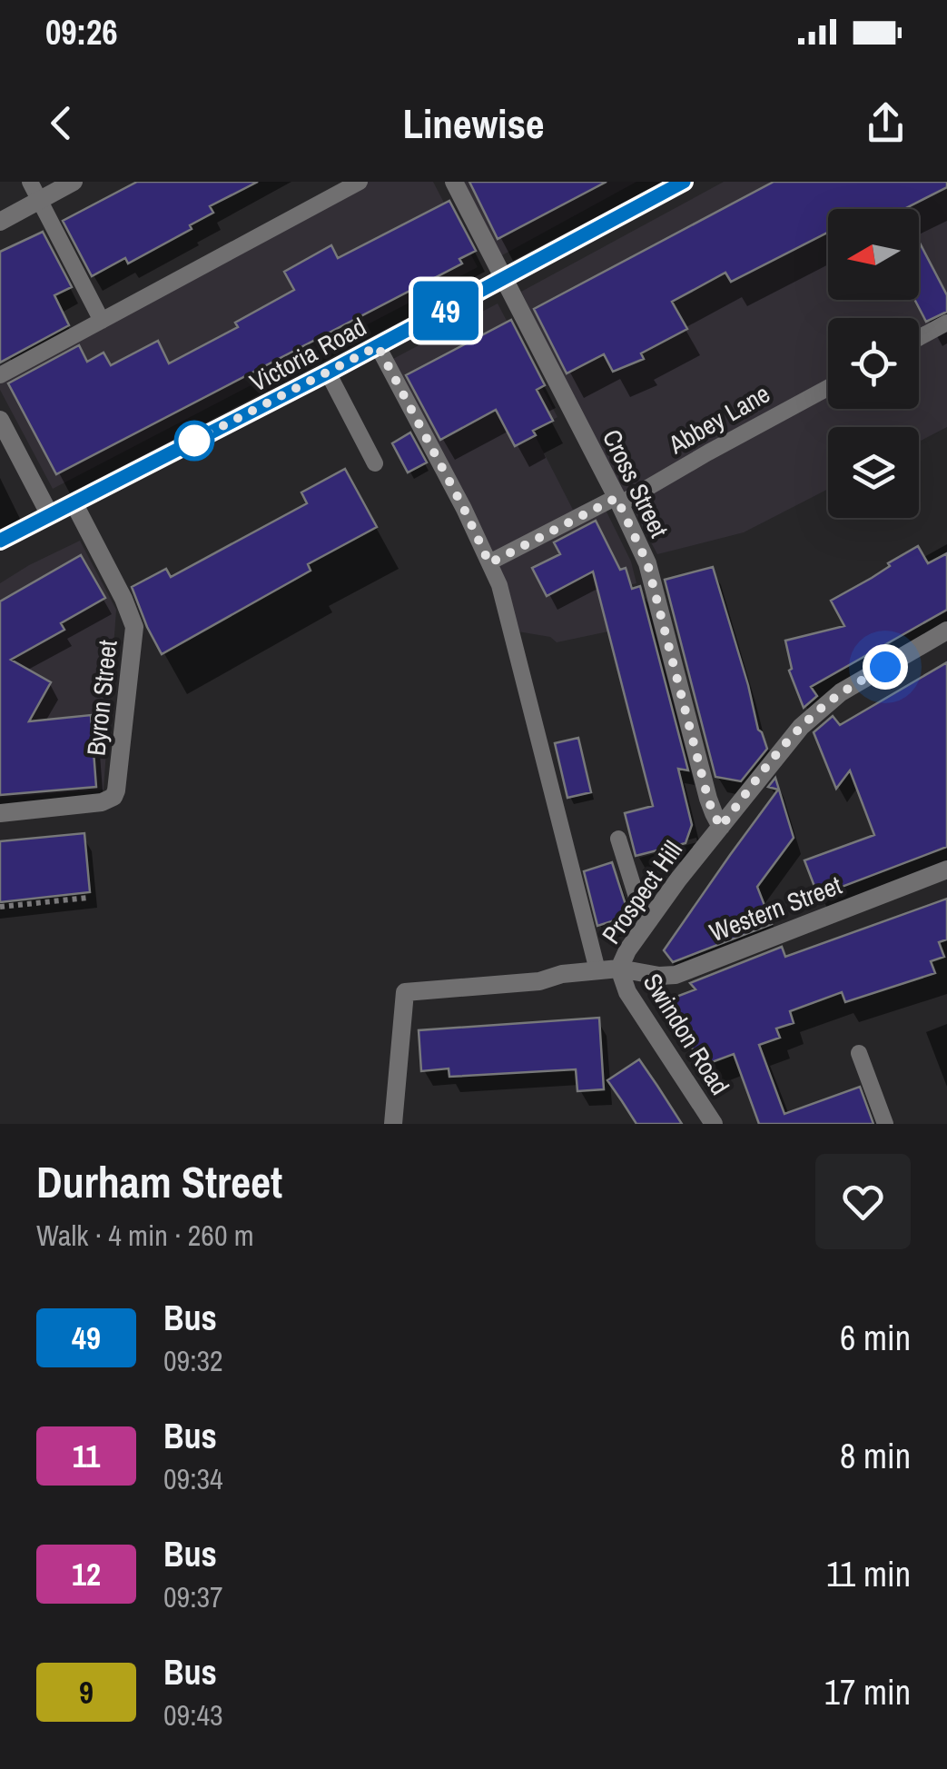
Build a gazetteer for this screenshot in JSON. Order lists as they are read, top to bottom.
{
  "streets": {
    "street": [
      "Victoria Road",
      "Cross Street",
      "Byron Street",
      "Prospect Hill",
      "Western Street",
      "Swindon Road"
    ],
    "lane": ["Abbey Lane"]
  },
  "crossings": [
    ["Victoria Road", "Cross Street"],
    ["Victoria Road", "Byron Street"],
    ["Abbey Lane", "Cross Street"],
    ["Cross Street", "Prospect Hill"],
    ["Prospect Hill", "Western Street"],
    ["Prospect Hill", "Swindon Road"],
    ["Western Street", "Swindon Road"]
  ],
  "lines": ["bus line 49"],
  "north": "left",
  "page": {
    "status": "09:26",
    "header": "Linewise",
    "on_map": "49",
    "heading": ["Durham Street", "Walk · 4 min · 260 m"],
    "list": [
      {
        "mark": "49",
        "name": "Bus",
        "note": "09:32",
        "value": "6 min"
      },
      {
        "mark": "11",
        "name": "Bus",
        "note": "09:34",
        "value": "8 min"
      },
      {
        "mark": "12",
        "name": "Bus",
        "note": "09:37",
        "value": "11 min"
      },
      {
        "mark": "9",
        "name": "Bus",
        "note": "09:43",
        "value": "17 min"
      }
    ]
  }
}
